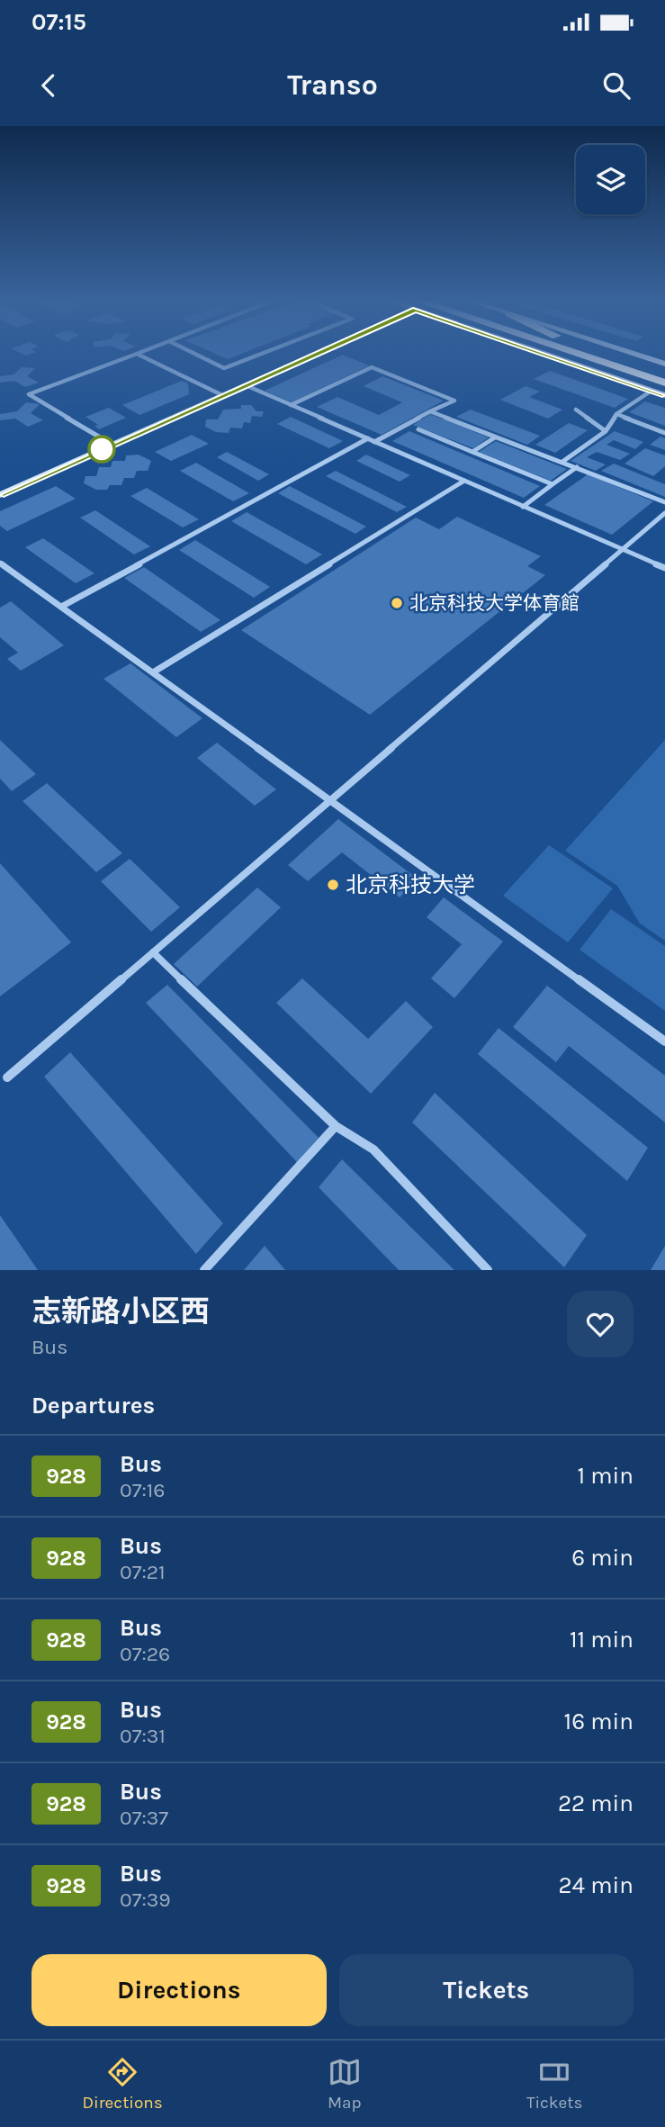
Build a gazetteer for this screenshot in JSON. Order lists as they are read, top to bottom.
{
  "places": ["北京科技大学体育館", "北京科技大学"],
  "lines": ["bus line 928"],
  "page": {
    "status": "07:15",
    "header": "Transo",
    "heading": [
      ["志新路小区西", "Bus"],
      "Departures"
    ],
    "list": [
      {
        "mark": "928",
        "name": "Bus",
        "note": "07:16",
        "value": "1 min"
      },
      {
        "mark": "928",
        "name": "Bus",
        "note": "07:21",
        "value": "6 min"
      },
      {
        "mark": "928",
        "name": "Bus",
        "note": "07:26",
        "value": "11 min"
      },
      {
        "mark": "928",
        "name": "Bus",
        "note": "07:31",
        "value": "16 min"
      },
      {
        "mark": "928",
        "name": "Bus",
        "note": "07:37",
        "value": "22 min"
      },
      {
        "mark": "928",
        "name": "Bus",
        "note": "07:39",
        "value": "24 min"
      }
    ],
    "buttons": ["Directions", "Tickets"],
    "tabs": ["Directions", "Map", "Tickets"]
  }
}
